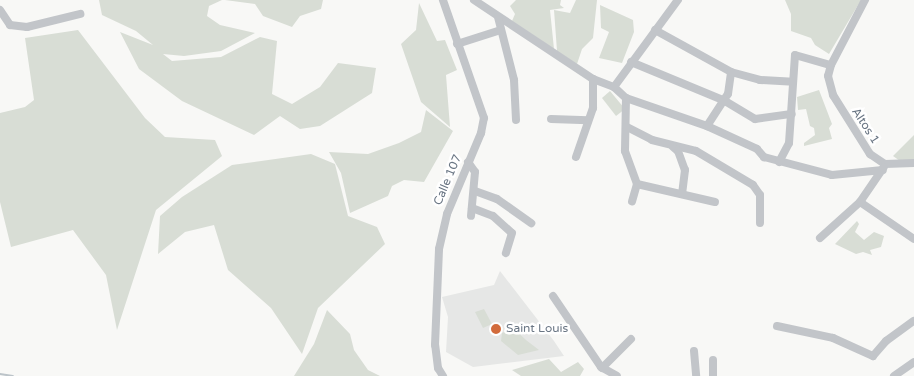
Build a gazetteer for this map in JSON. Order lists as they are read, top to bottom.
{
  "streets": {
    "street": ["Altos 1", "Calle 107"]
  },
  "places": ["Saint Louis"]
}
